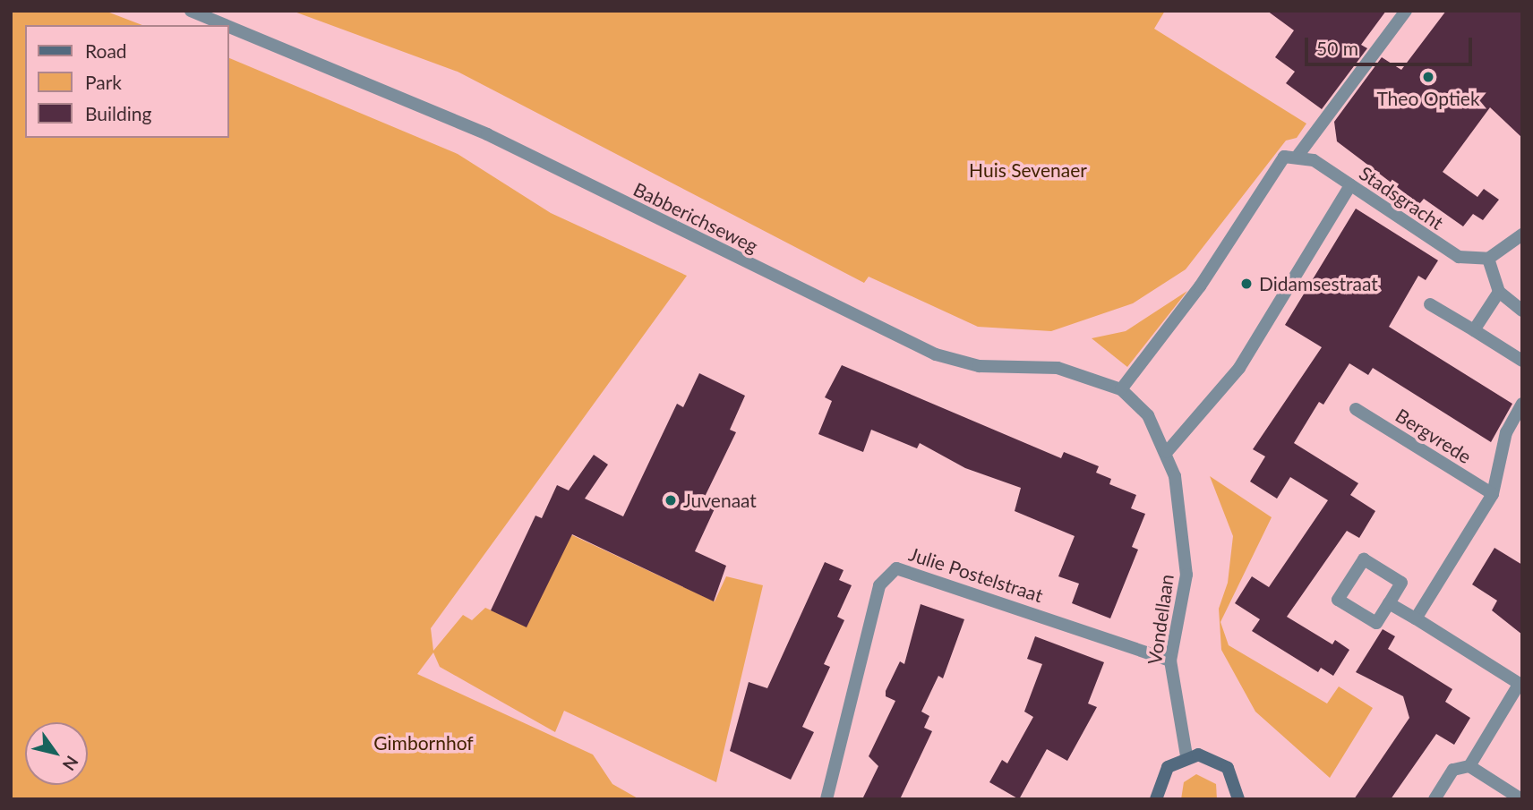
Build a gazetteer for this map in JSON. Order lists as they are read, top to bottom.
{
  "streets": {
    "street": [
      "Stadsgracht",
      "Babberichseweg",
      "Bergvrede",
      "Julie Postelstraat",
      "Vondellaan"
    ]
  },
  "crossings": [
    ["Babberichseweg", "Vondellaan"],
    ["Julie Postelstraat", "Vondellaan"]
  ],
  "parks": ["Huis Sevenaer", "Gimbornhof"],
  "places": ["Theo Optiek", "Didamsestraat", "Juvenaat"],
  "legend": ["Road", "Park", "Building"],
  "scale_bar": "50 m",
  "north": "bottom right"
}
